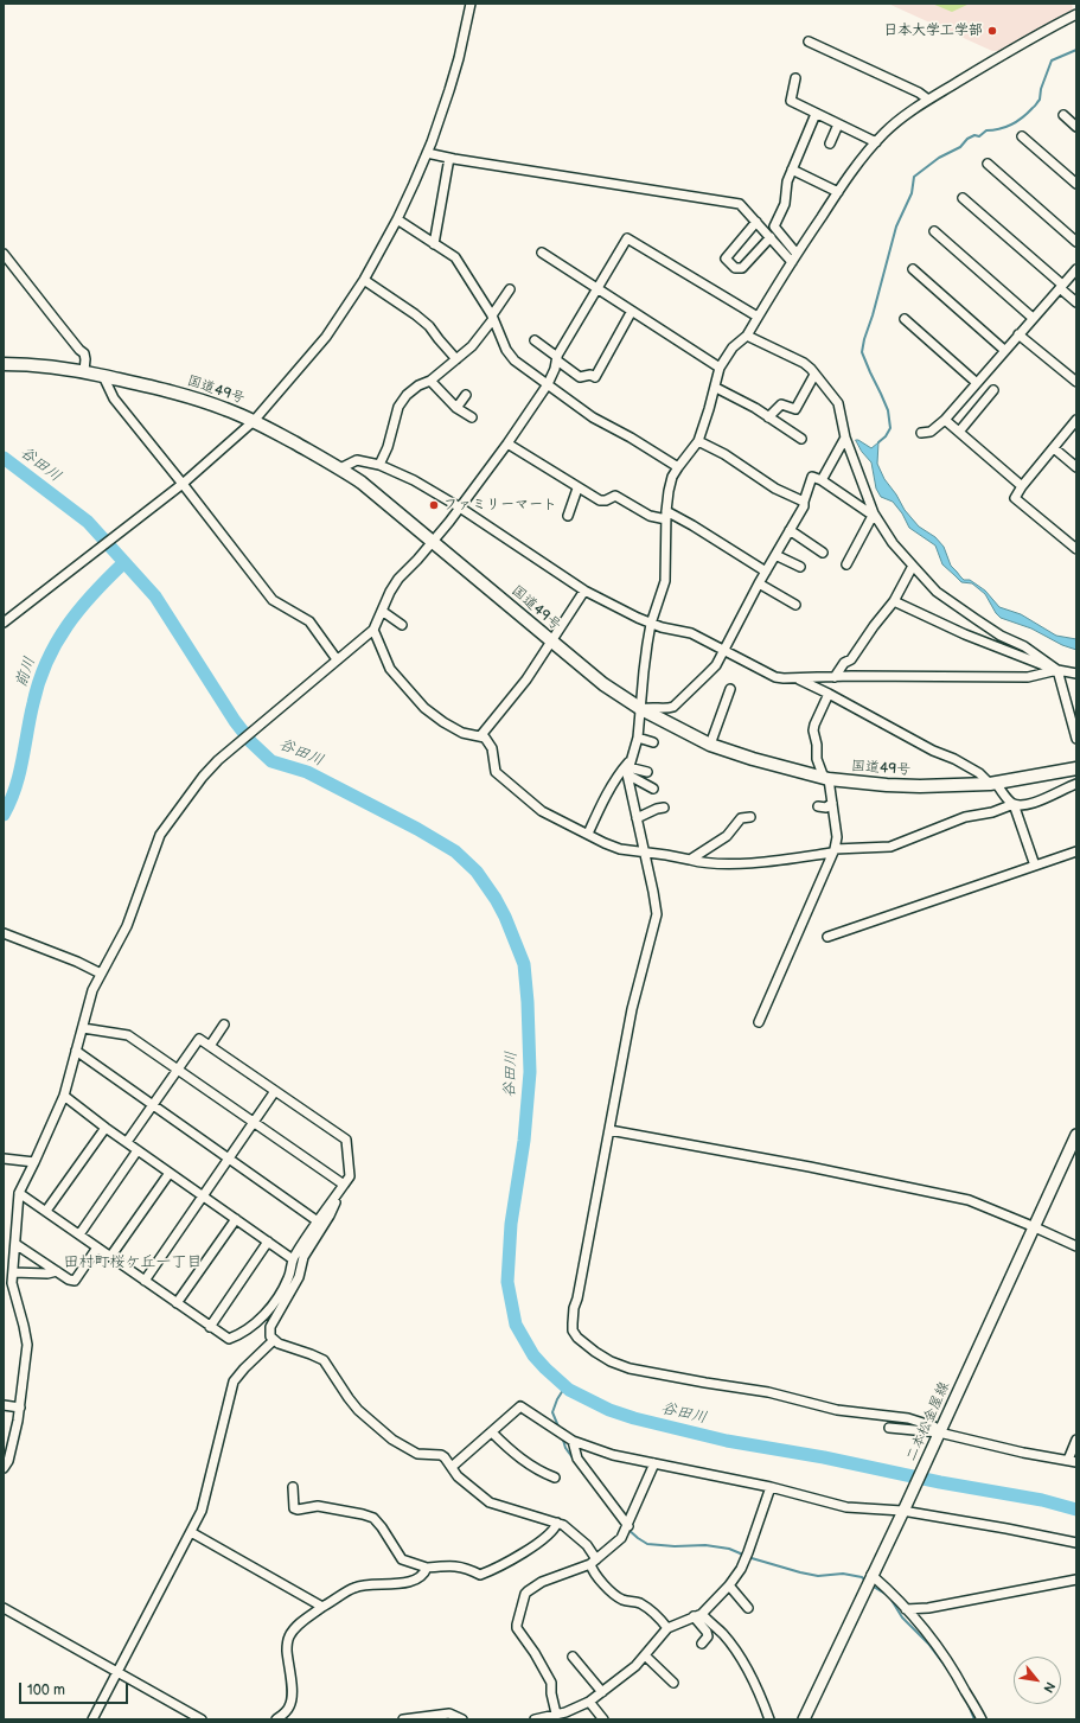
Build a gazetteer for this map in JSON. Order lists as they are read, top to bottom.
{
  "streets": {
    "highway": ["国道49号"],
    "main road": ["二本松金屋線"]
  },
  "districts": ["田村町桜ケ丘一丁目"],
  "water": ["谷田川", "前川"],
  "places": ["日本大学工学部", "ファミリーマート"],
  "scale_bar": "100 m",
  "north": "bottom right"
}
